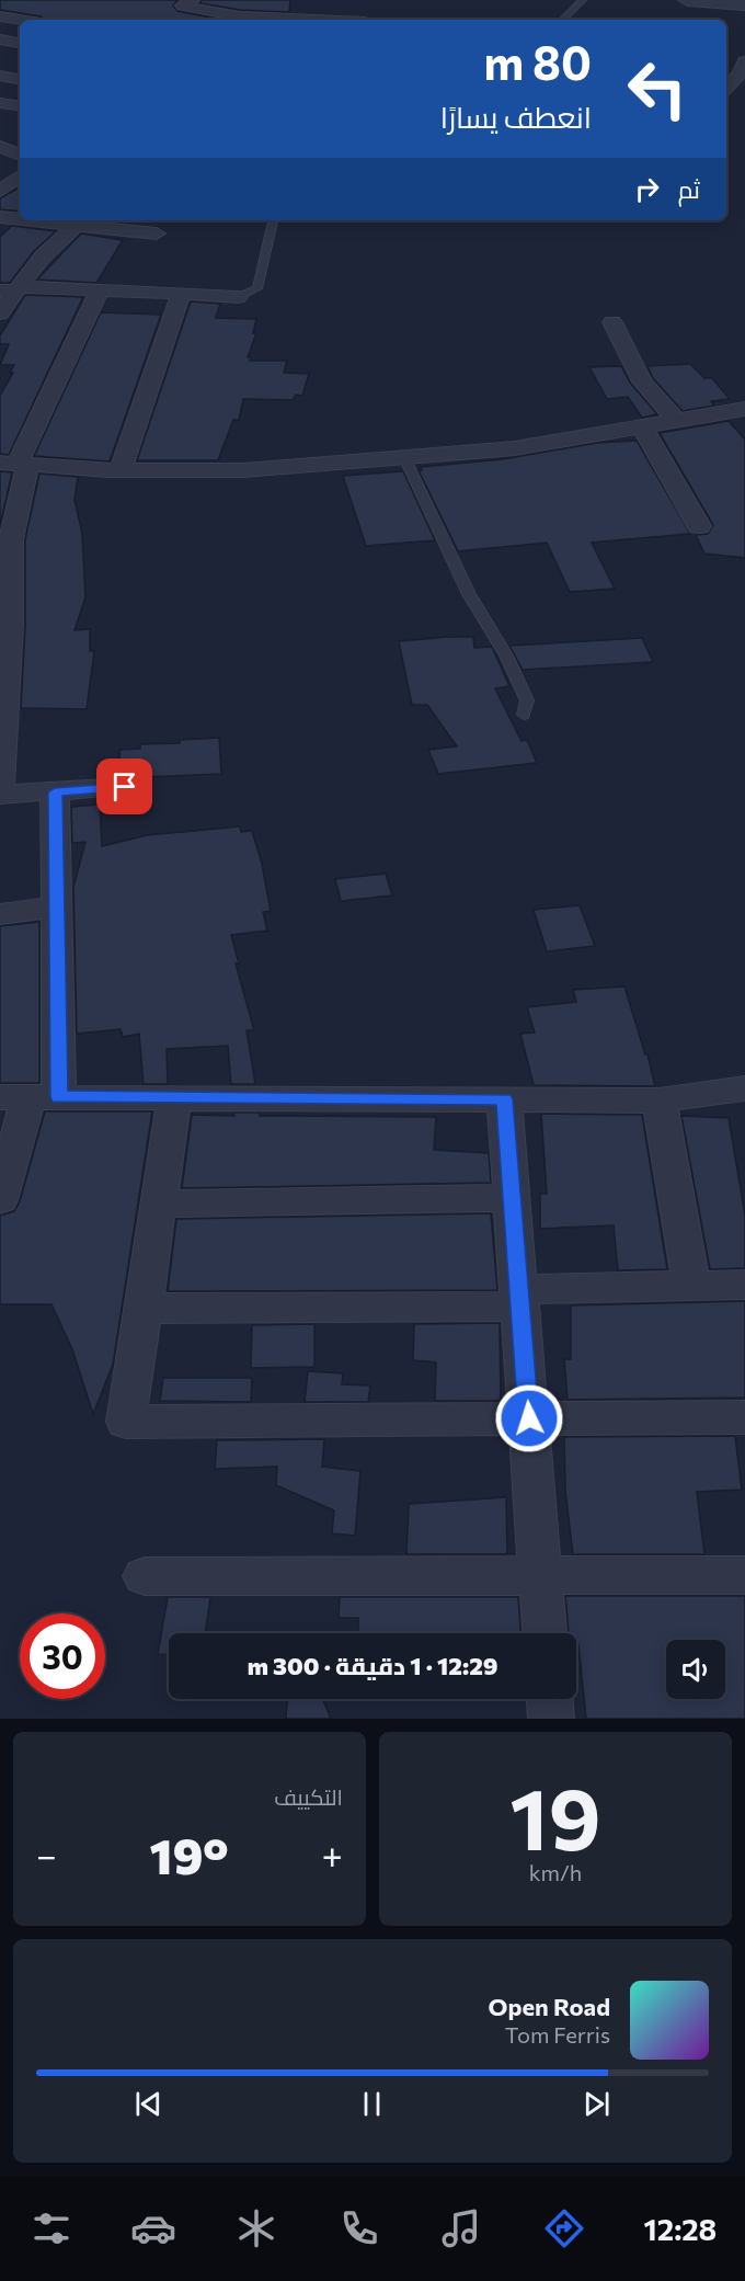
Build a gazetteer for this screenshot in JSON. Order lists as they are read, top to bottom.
{
  "page": {
    "turn": ["80 m", "انعطف يسارًا"],
    "then": "ثم",
    "limit": "30",
    "trip": "12:29 · 1 دقيقة · 300 m",
    "tile": [
      ["19", "km/h"],
      "التكييف"
    ],
    "heat": ["−", "19°", "+"],
    "song": ["Open Road", "Tom Ferris"],
    "tabs": "12:28"
  }
}
